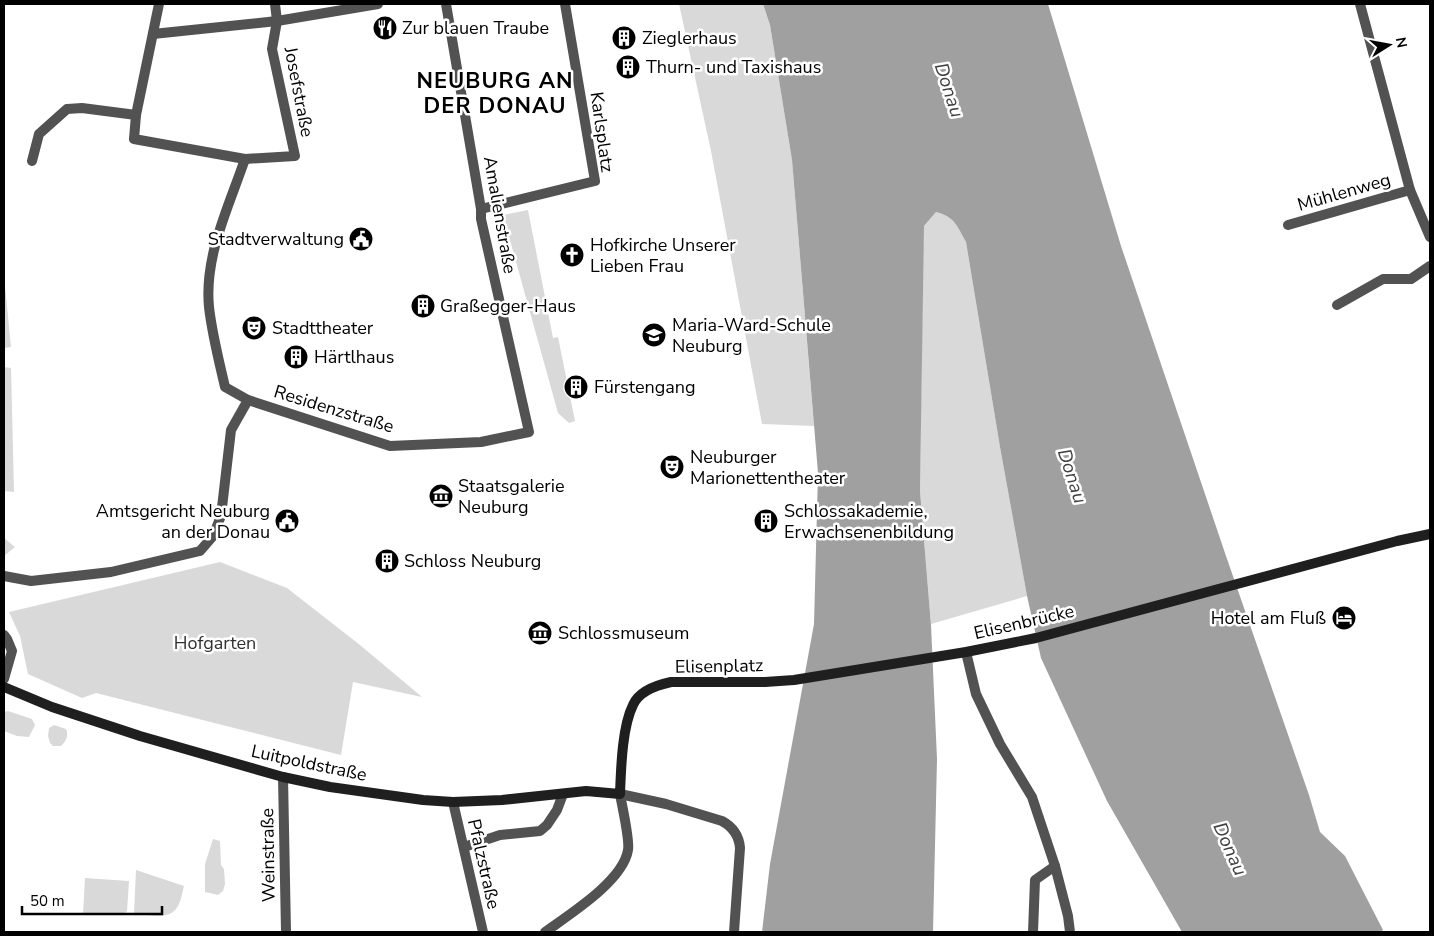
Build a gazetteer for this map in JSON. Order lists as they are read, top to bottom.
{
  "streets": {
    "main road": ["Elisenbrücke", "Elisenplatz", "Luitpoldstraße"],
    "street": [
      "Josefstraße",
      "Karlsplatz",
      "Mühlenweg",
      "Amalienstraße",
      "Residenzstraße",
      "Weinstraße",
      "Pfalzstraße"
    ]
  },
  "crossings": [
    ["Josefstraße", "Residenzstraße"],
    ["Karlsplatz", "Amalienstraße"],
    ["Amalienstraße", "Residenzstraße"],
    ["Elisenbrücke", "Elisenplatz"],
    ["Elisenplatz", "Luitpoldstraße"],
    ["Luitpoldstraße", "Weinstraße"],
    ["Luitpoldstraße", "Pfalzstraße"]
  ],
  "districts": ["NEUBURG AN DER DONAU"],
  "water": ["Donau"],
  "parks": ["Hofgarten"],
  "places": {
    "restaurant": ["Zur blauen Traube"],
    "building": [
      "Zieglerhaus",
      "Thurn- und Taxishaus",
      "Graßegger-Haus",
      "Härtlhaus",
      "Fürstengang",
      "Schlossakademie, Erwachsenenbildung",
      "Schloss Neuburg"
    ],
    "public building": ["Stadtverwaltung", "Amtsgericht Neuburg an der Donau"],
    "church": ["Hofkirche Unserer Lieben Frau"],
    "theatre": ["Stadttheater", "Neuburger Marionettentheater"],
    "school or university": ["Maria-Ward-Schule Neuburg"],
    "museum": ["Staatsgalerie Neuburg", "Schlossmuseum"],
    "hotel": ["Hotel am Fluß"]
  },
  "scale_bar": "50 m",
  "north": "right"
}
